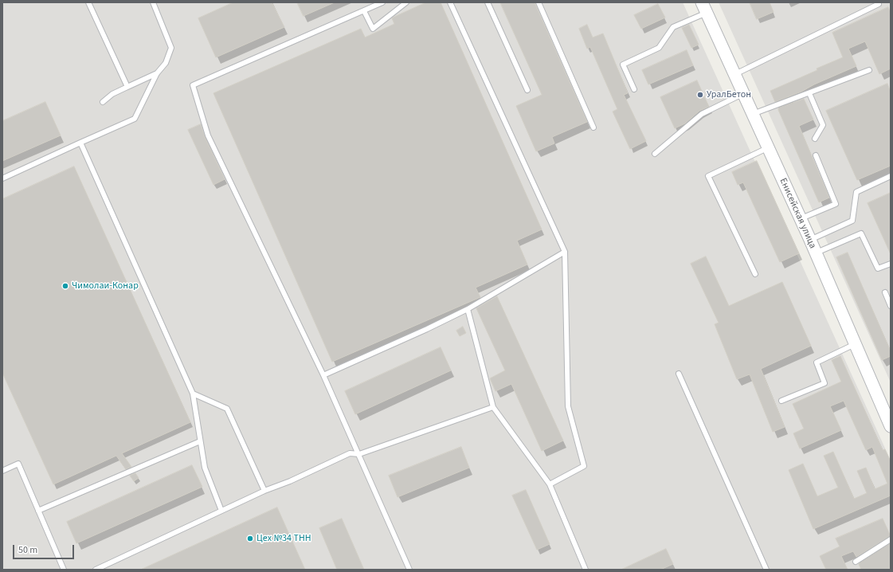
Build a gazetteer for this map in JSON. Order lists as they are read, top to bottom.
{
  "streets": {
    "street": ["Енисейская улица"]
  },
  "places": ["УралБетон", "Чимолаи-Конар", "Цех №34 ТНН"],
  "scale_bar": "50 m"
}
